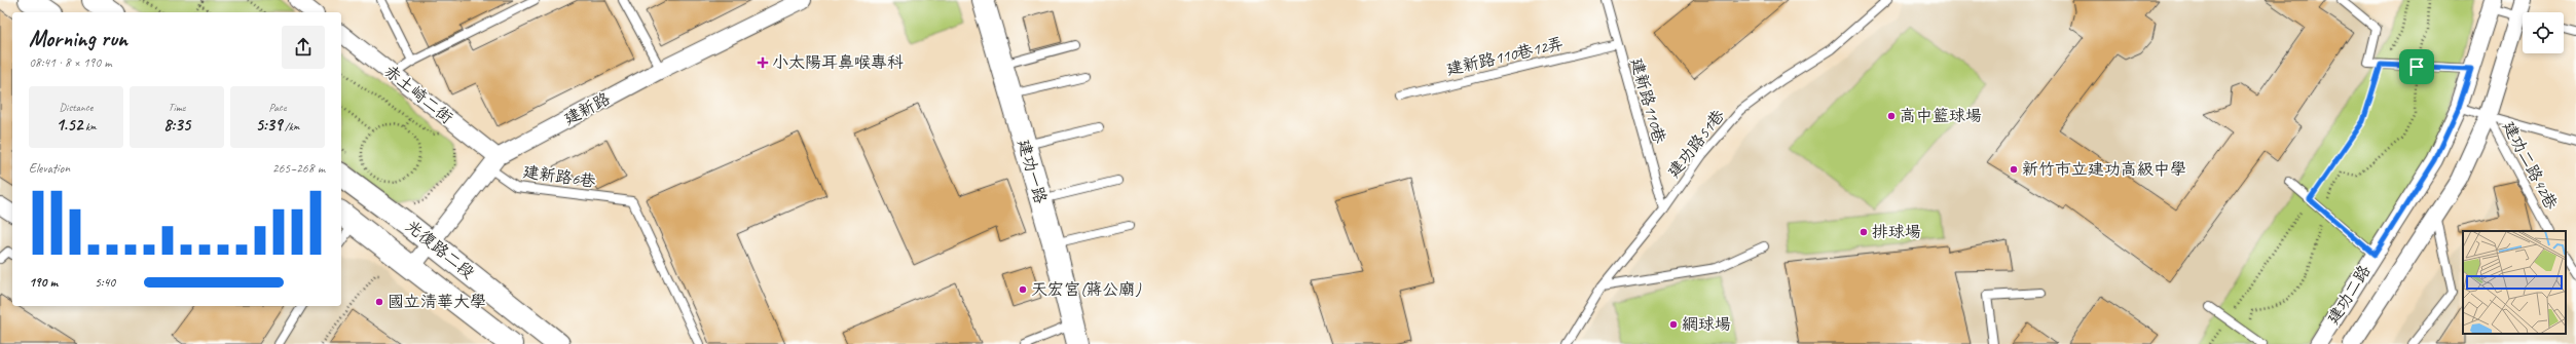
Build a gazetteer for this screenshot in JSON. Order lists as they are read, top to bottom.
{
  "streets": {
    "main road": ["建功一路", "光復路二段"],
    "street": ["赤土崎二街", "建新路", "建功二路"],
    "lane": [
      "建新路110巷12弄",
      "建新路110巷",
      "建功路51巷",
      "建功二路42巷",
      "建新路6巷"
    ]
  },
  "crossings": [
    ["建新路110巷12弄", "建新路110巷"],
    ["赤土崎二街", "建新路"],
    ["赤土崎二街", "建新路6巷"],
    ["建新路110巷", "建功路51巷"],
    ["建新路", "建新路6巷"],
    ["建新路", "光復路二段"],
    ["建功二路42巷", "建功二路"]
  ],
  "places": {
    "health": ["小太陽耳鼻喉專科"],
    "other": [
      "高中籃球場",
      "新竹市立建功高級中學",
      "排球場",
      "天宏宮(蔣公廟)",
      "國立清華大學",
      "網球場"
    ]
  },
  "page": {
    "heading": ["Morning run", "08:41 · 8 × 190 m"],
    "stats": [
      ["Distance", "1.52 km"],
      ["Time", "8:35"],
      ["Pace", "5:39 /km"]
    ],
    "chart": ["Elevation", "265–268 m"],
    "list": [
      {
        "name": "190 m",
        "note": "5:40"
      }
    ]
  }
}
